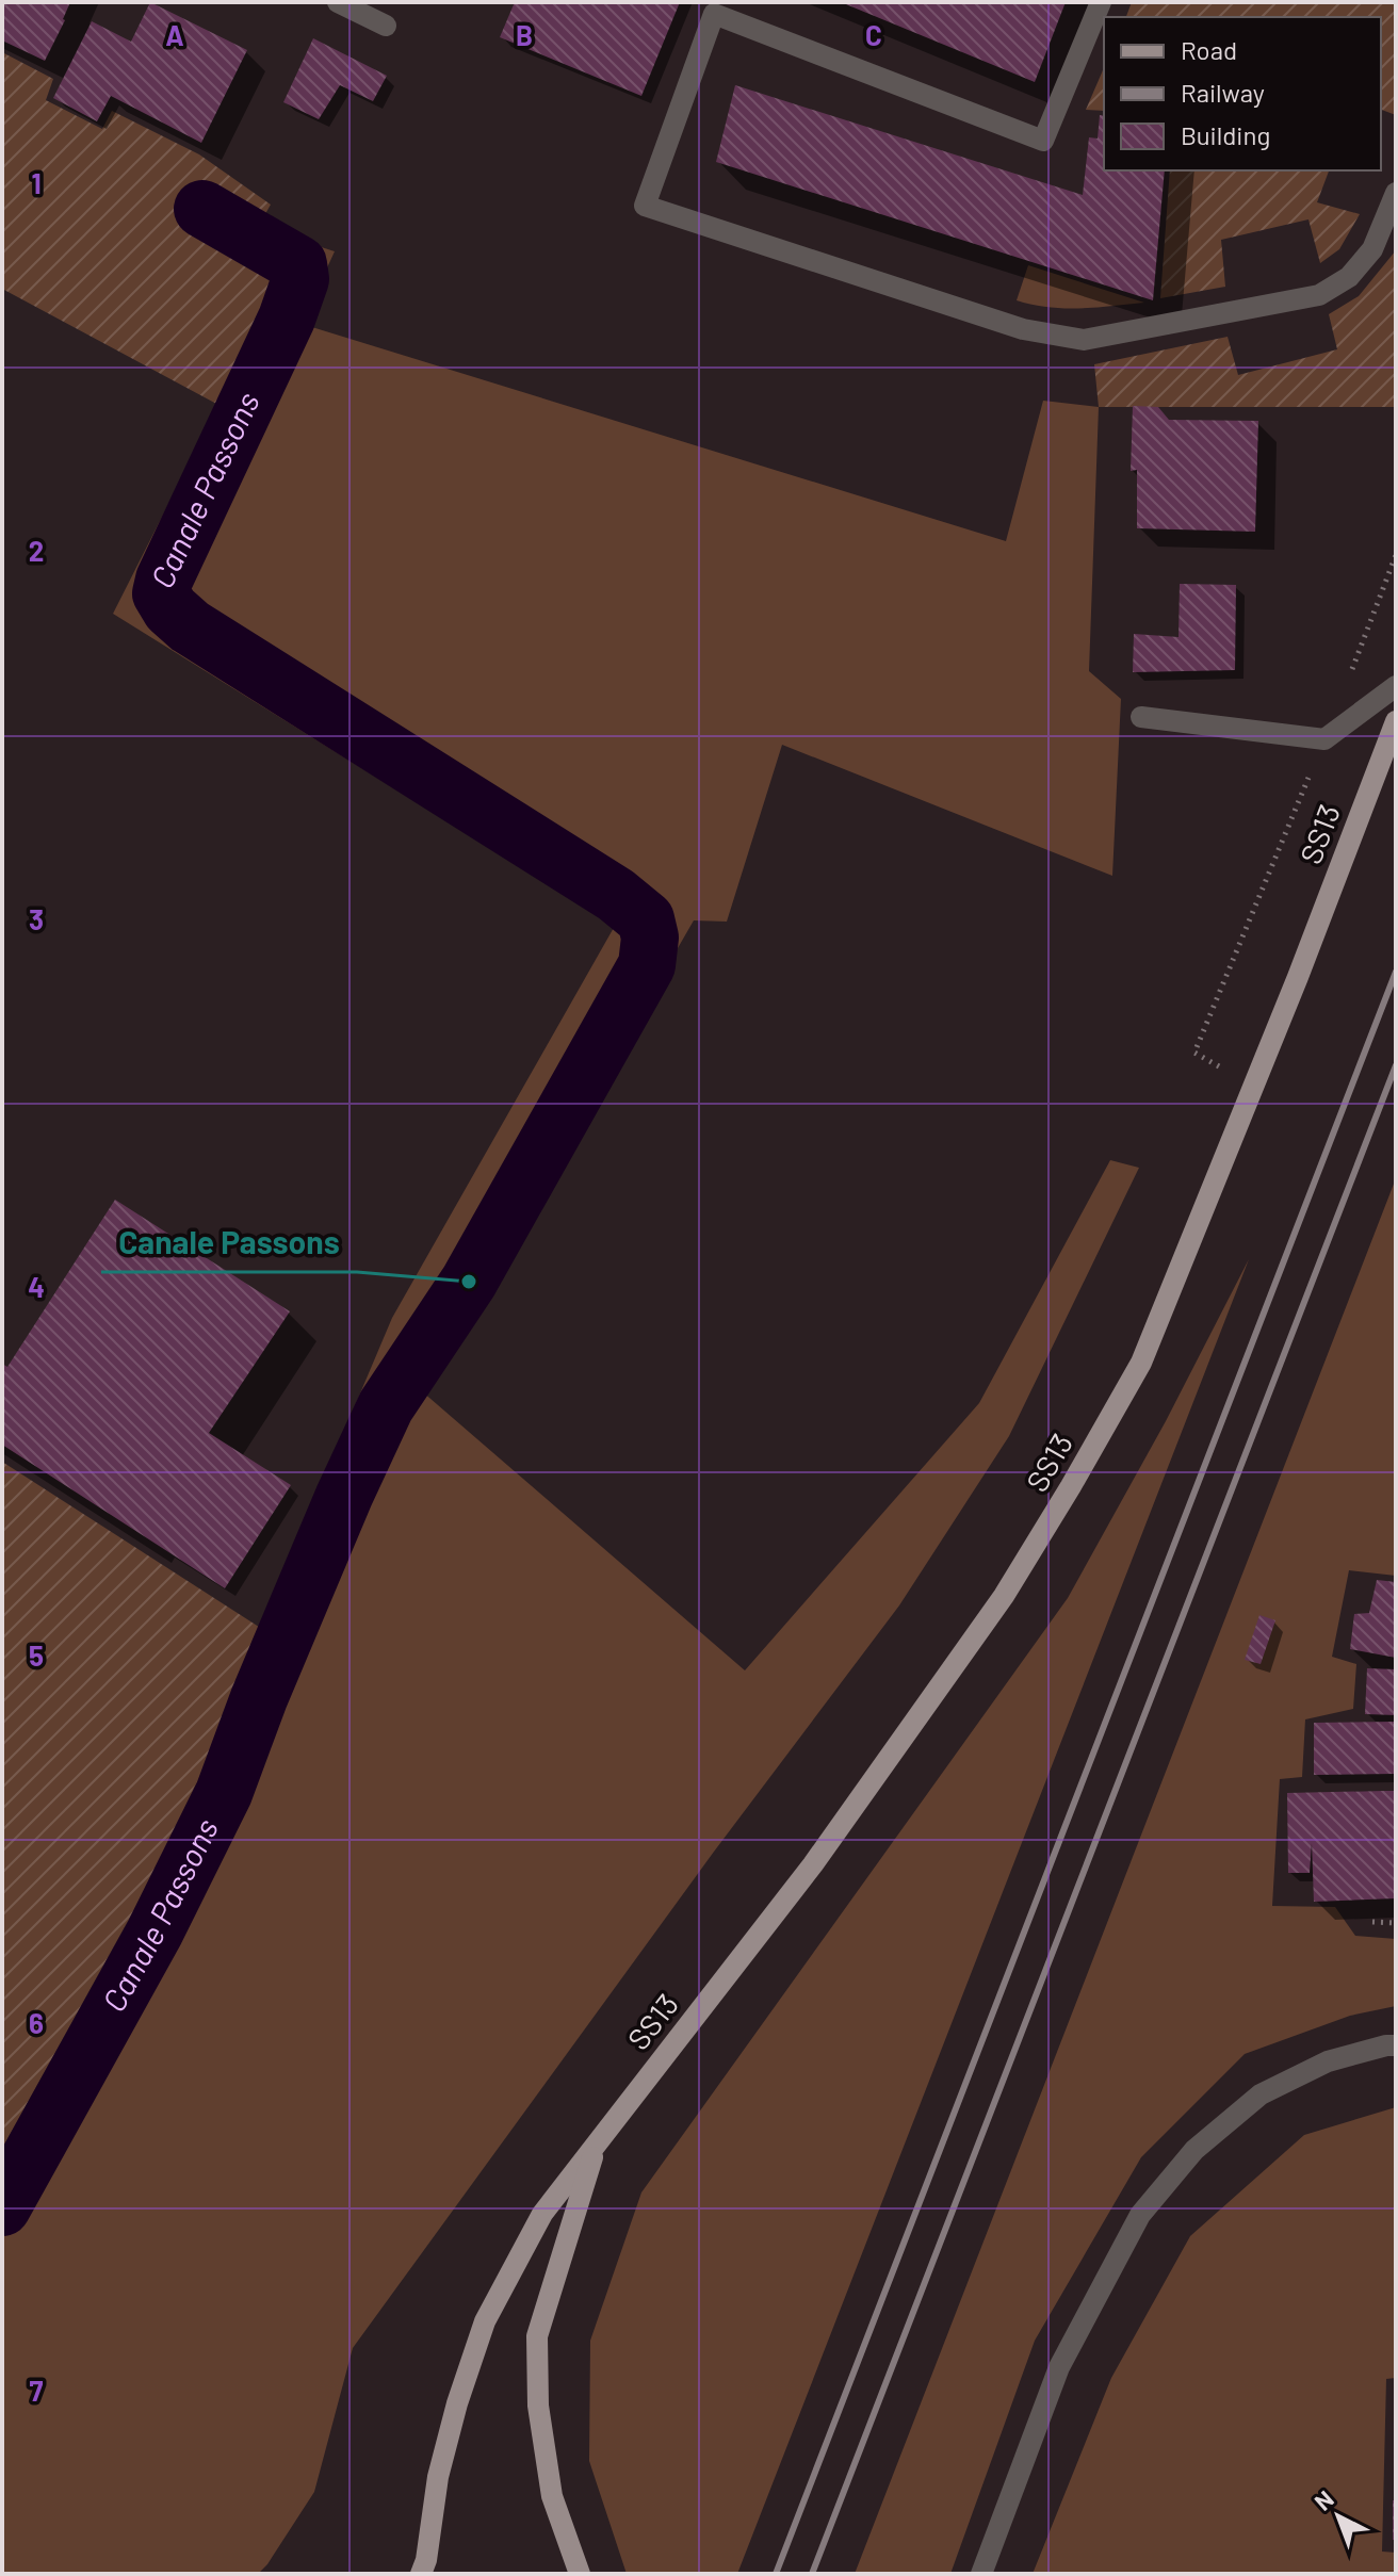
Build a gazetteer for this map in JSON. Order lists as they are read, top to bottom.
{
  "streets": {
    "main road": ["SS13"]
  },
  "water": ["Canale Passons"],
  "places": ["Canale Passons"],
  "legend": ["Road", "Railway", "Building"],
  "north": "top left",
  "grid": {
    "columns": ["A", "B", "C"],
    "rows": [
      "1",
      "2",
      "3",
      "4",
      "5",
      "6",
      "7"
    ]
  }
}
